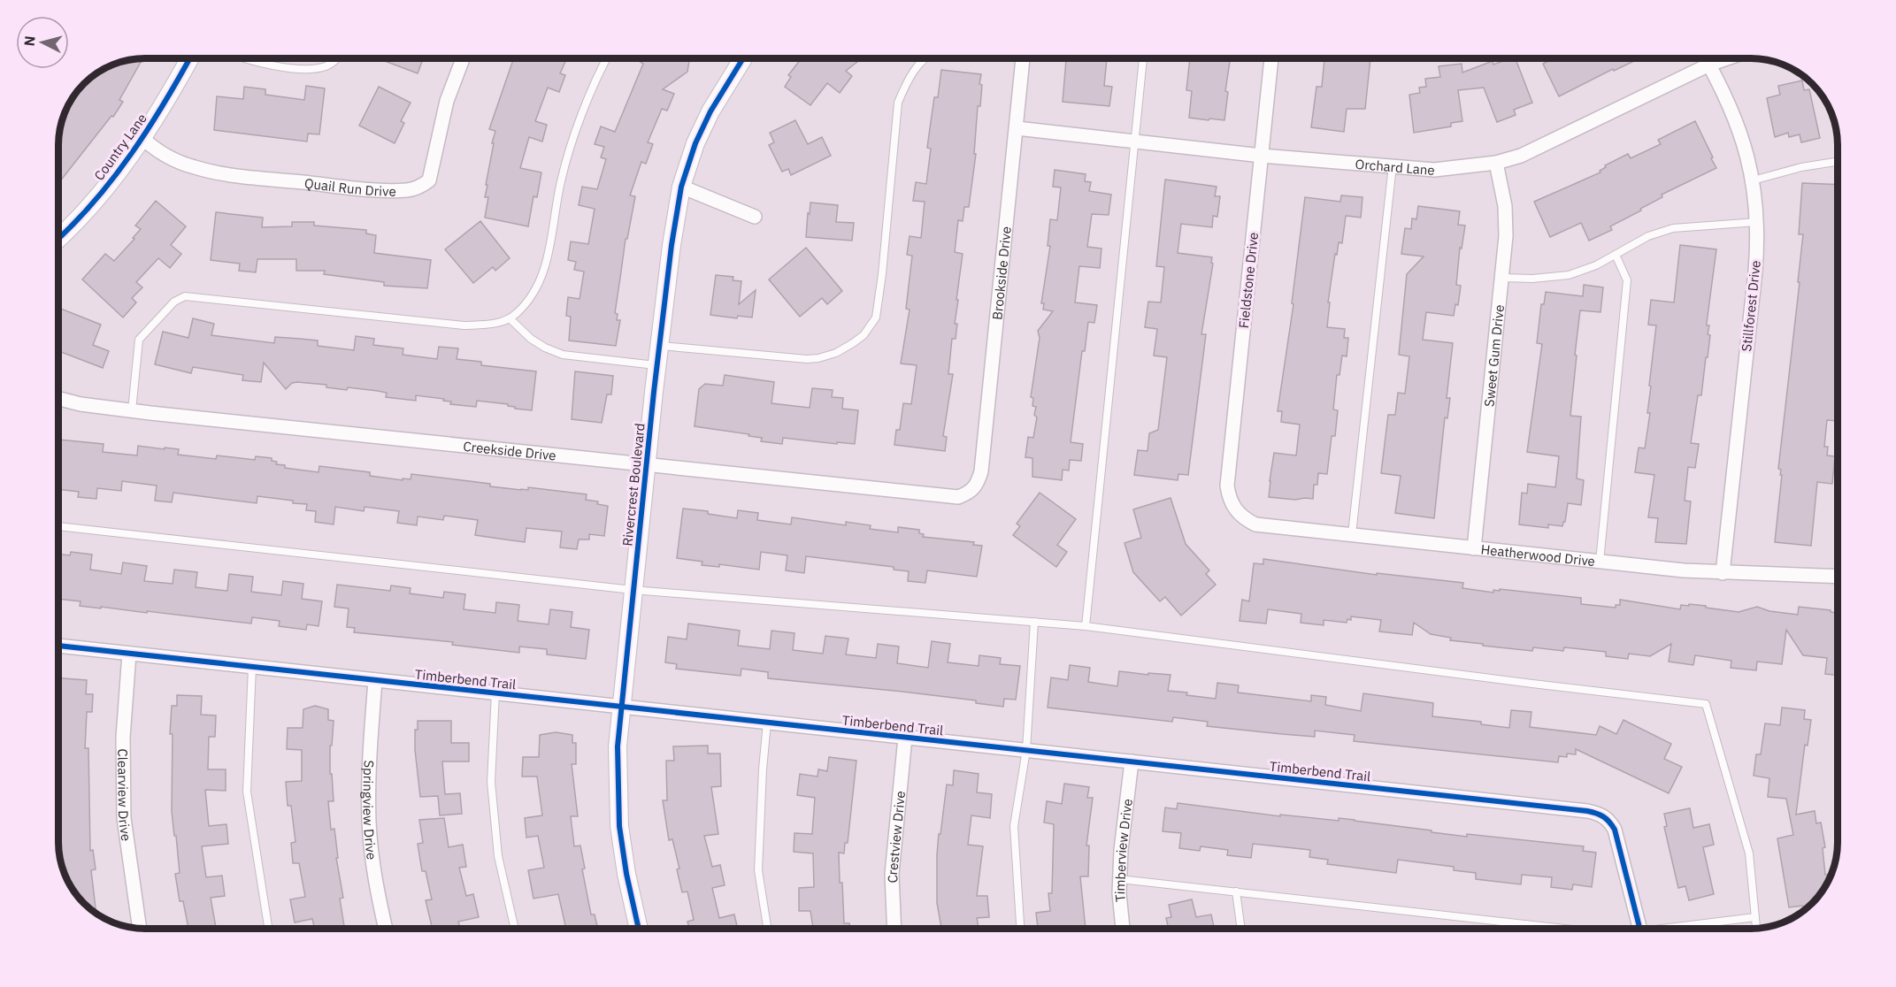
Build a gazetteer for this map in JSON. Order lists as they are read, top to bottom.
{
  "streets": {
    "street": [
      "Country Lane",
      "Orchard Lane",
      "Quail Run Drive",
      "Brookside Drive",
      "Fieldstone Drive",
      "Stillforest Drive",
      "Sweet Gum Drive",
      "Creekside Drive",
      "Rivercrest Boulevard",
      "Heatherwood Drive",
      "Timberbend Trail",
      "Clearview Drive",
      "Springview Drive",
      "Crestview Drive",
      "Timberview Drive"
    ]
  },
  "crossings": [
    ["Country Lane", "Quail Run Drive"],
    ["Orchard Lane", "Brookside Drive"],
    ["Orchard Lane", "Fieldstone Drive"],
    ["Orchard Lane", "Stillforest Drive"],
    ["Orchard Lane", "Sweet Gum Drive"],
    ["Brookside Drive", "Creekside Drive"],
    ["Fieldstone Drive", "Heatherwood Drive"],
    ["Stillforest Drive", "Heatherwood Drive"],
    ["Sweet Gum Drive", "Heatherwood Drive"],
    ["Creekside Drive", "Rivercrest Boulevard"],
    ["Rivercrest Boulevard", "Timberbend Trail"],
    ["Timberbend Trail", "Clearview Drive"],
    ["Timberbend Trail", "Springview Drive"],
    ["Timberbend Trail", "Crestview Drive"],
    ["Timberbend Trail", "Timberview Drive"]
  ],
  "north": "left"
}
